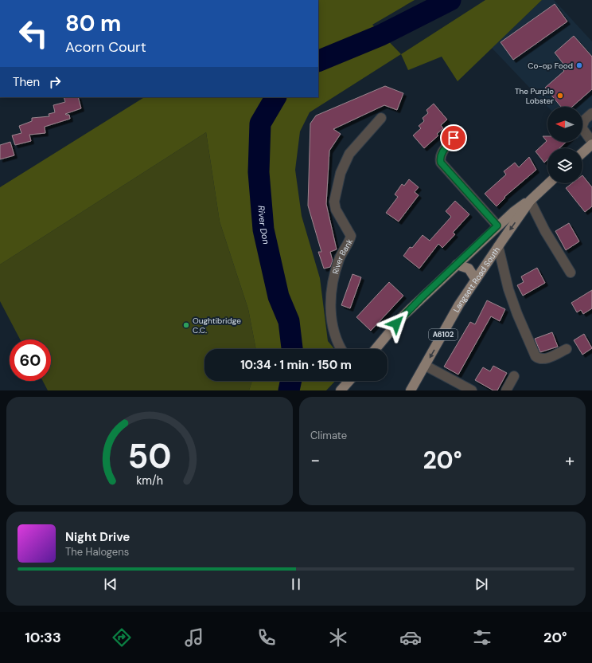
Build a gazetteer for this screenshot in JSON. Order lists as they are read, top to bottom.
{
  "streets": {
    "main road": ["Langsett Road South", "A6102"],
    "street": ["River Bank"]
  },
  "crossings": [
    ["Langsett Road South", "A6102"]
  ],
  "water": ["River Don"],
  "places": ["Co-op Food", "The Purple Lobster", "Oughtibridge C.C."],
  "north": "left",
  "page": {
    "turn": ["80 m", "Acorn Court"],
    "then": "Then",
    "limit": "60",
    "trip": "10:34 · 1 min · 150 m",
    "tile": "Climate",
    "heat": ["−", "20°", "+"],
    "song": ["Night Drive", "The Halogens"],
    "tabs": ["10:33", "20°"],
    "gauge": ["50", "km/h"]
  }
}
